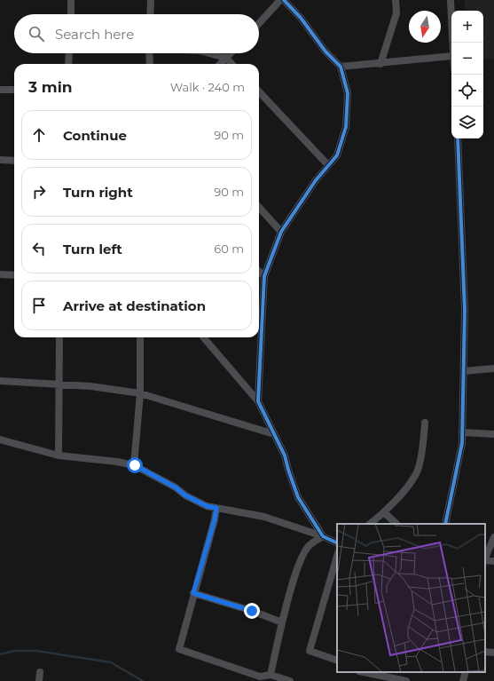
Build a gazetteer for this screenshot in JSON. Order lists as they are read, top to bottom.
{
  "north": "bottom",
  "page": {
    "map_buttons": ["+", "−"],
    "search": "Search here",
    "heading": ["3 min", "Walk · 240 m"],
    "list": [
      ["Continue", "90 m"],
      ["Turn right", "90 m"],
      ["Turn left", "60 m"],
      "Arrive at destination"
    ]
  }
}
